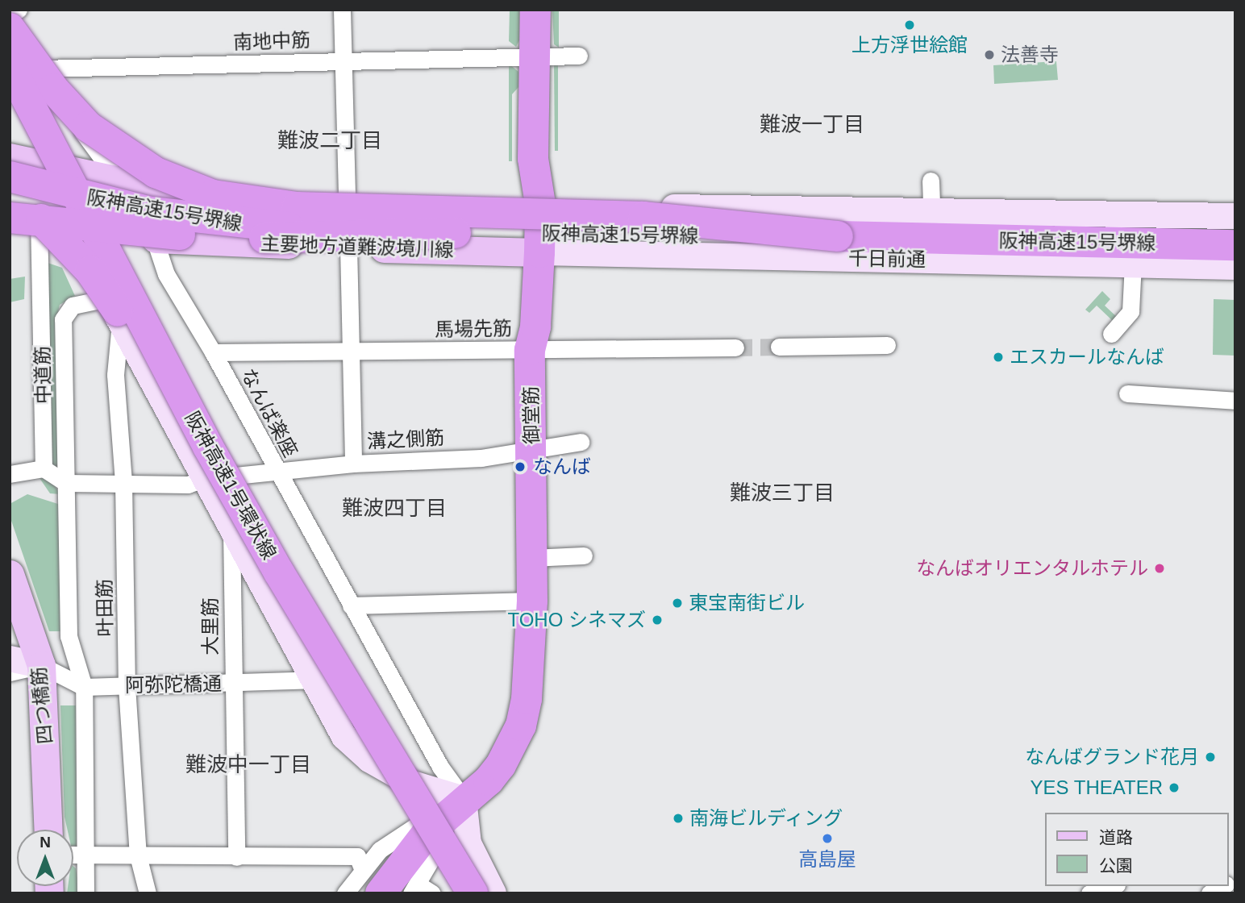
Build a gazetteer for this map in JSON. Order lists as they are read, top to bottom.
{
  "streets": {
    "highway": ["阪神高速15号堺線", "御堂筋", "阪神高速1号環状線"],
    "main road": [
      "主要地方道難波境川線",
      "千日前通",
      "阿弥陀橋通",
      "四つ橋筋"
    ],
    "street": [
      "南地中筋",
      "馬場先筋",
      "中道筋",
      "なんば楽座",
      "溝之側筋",
      "叶田筋",
      "大里筋"
    ]
  },
  "crossings": [
    ["南地中筋", "御堂筋"],
    ["主要地方道難波境川線", "千日前通"],
    ["主要地方道難波境川線", "中道筋"],
    ["主要地方道難波境川線", "なんば楽座"],
    ["主要地方道難波境川線", "御堂筋"],
    ["千日前通", "御堂筋"],
    ["馬場先筋", "なんば楽座"],
    ["馬場先筋", "御堂筋"],
    ["中道筋", "溝之側筋"],
    ["中道筋", "阿弥陀橋通"],
    ["なんば楽座", "御堂筋"],
    ["なんば楽座", "溝之側筋"],
    ["御堂筋", "溝之側筋"],
    ["溝之側筋", "叶田筋"],
    ["叶田筋", "阿弥陀橋通"],
    ["大里筋", "阿弥陀橋通"],
    ["阿弥陀橋通", "四つ橋筋"]
  ],
  "districts": [
    "難波一丁目",
    "難波二丁目",
    "難波三丁目",
    "難波四丁目",
    "難波中一丁目"
  ],
  "places": [
    "上方浮世絵館",
    "法善寺",
    "エスカールなんば",
    "なんば",
    "なんばオリエンタルホテル",
    "東宝南街ビル",
    "TOHO シネマズ",
    "なんばグランド花月",
    "YES THEATER",
    "南海ビルディング",
    "高島屋"
  ],
  "legend": ["道路", "公園"],
  "north": "top"
}
